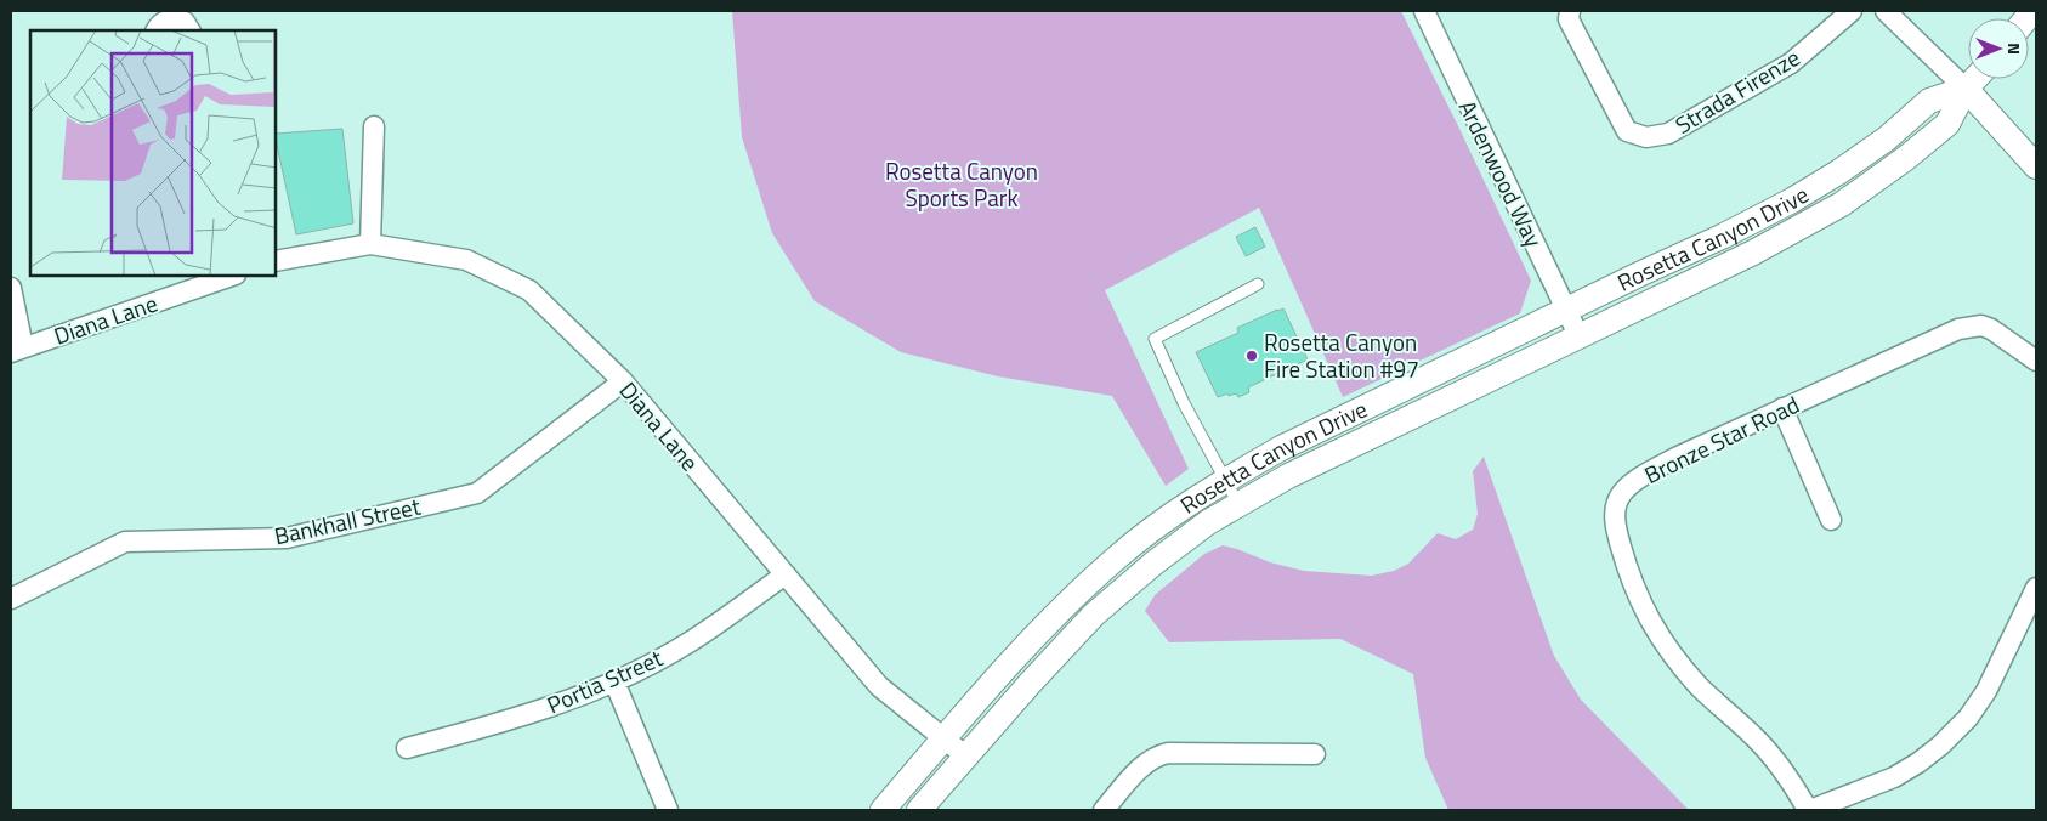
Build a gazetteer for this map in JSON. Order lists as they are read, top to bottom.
{
  "streets": {
    "street": [
      "Strada Firenze",
      "Ardenwood Way",
      "Rosetta Canyon Drive",
      "Diana Lane",
      "Bronze Star Road",
      "Bankhall Street",
      "Portia Street"
    ]
  },
  "crossings": [
    ["Ardenwood Way", "Rosetta Canyon Drive"],
    ["Rosetta Canyon Drive", "Diana Lane"],
    ["Diana Lane", "Bankhall Street"],
    ["Diana Lane", "Portia Street"]
  ],
  "parks": ["Rosetta Canyon Sports Park"],
  "places": ["Rosetta Canyon Fire Station #97"],
  "north": "right"
}
